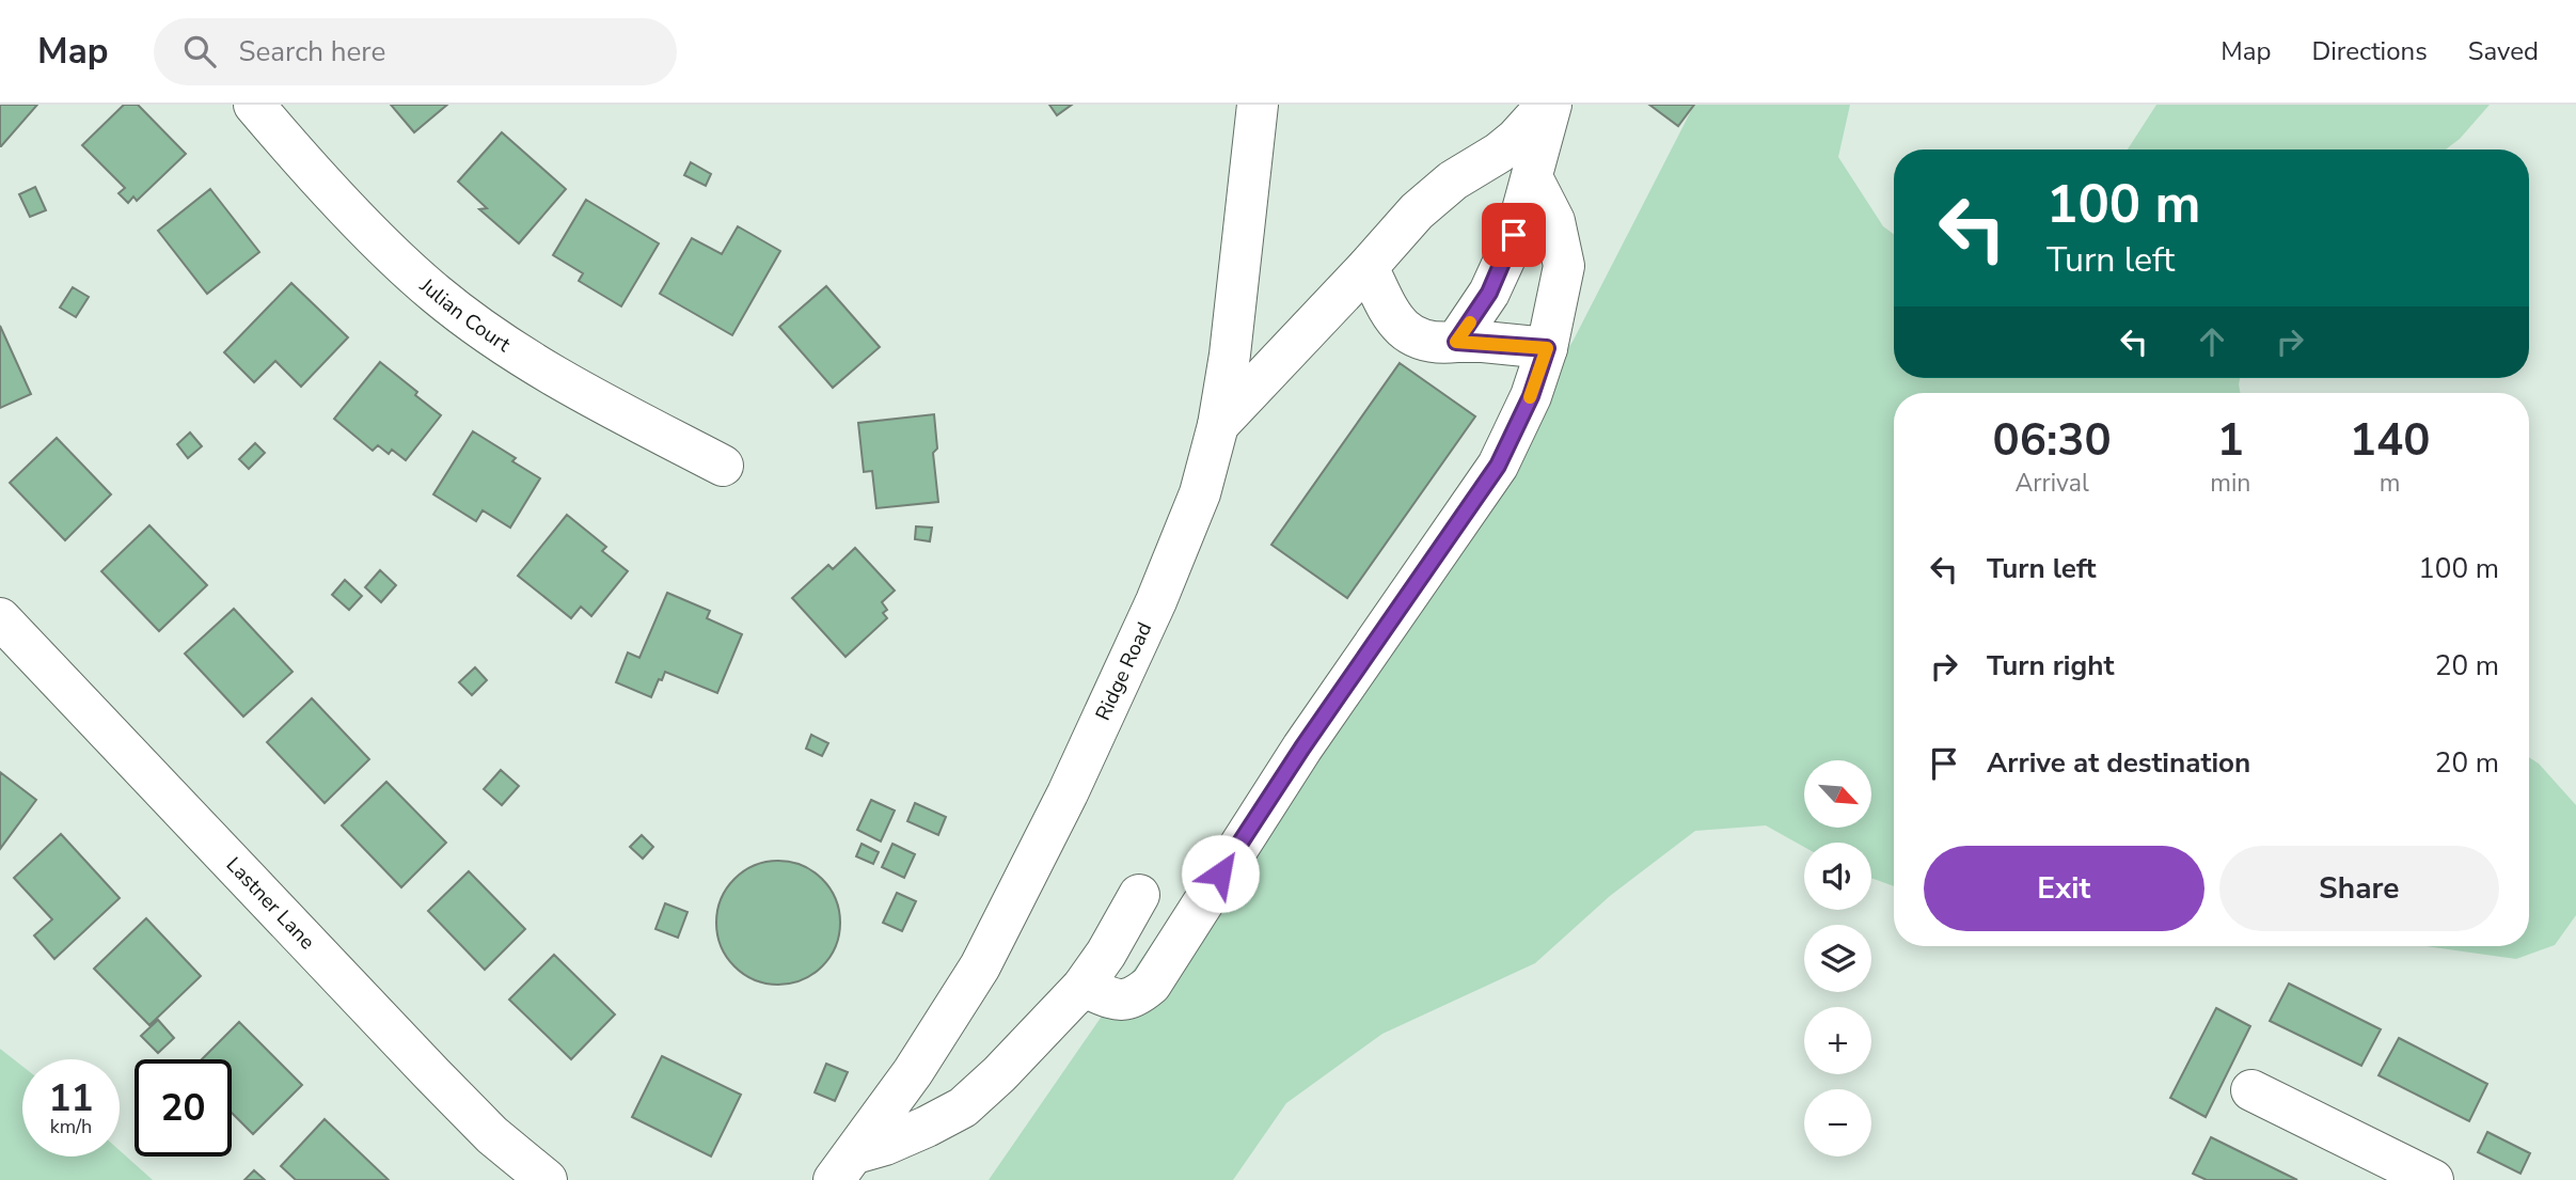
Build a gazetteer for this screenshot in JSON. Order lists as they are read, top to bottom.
{
  "streets": {
    "street": ["Julian Court", "Ridge Road", "Lastner Lane"]
  },
  "north": "bottom right",
  "page": {
    "header": "Map",
    "search": "Search here",
    "nav": ["Map", "Directions", "Saved"],
    "turn": ["100 m", "Turn left"],
    "eta": [
      "06:30",
      "Arrival",
      "1",
      "min",
      "140",
      "m"
    ],
    "list": [
      {
        "name": "Turn left",
        "value": "100 m"
      },
      {
        "name": "Turn right",
        "value": "20 m"
      },
      {
        "name": "Arrive at destination",
        "value": "20 m"
      }
    ],
    "map_buttons": ["+", "−"],
    "buttons": ["Exit", "Share"],
    "speed": "11 km/h",
    "limit": "20"
  }
}
